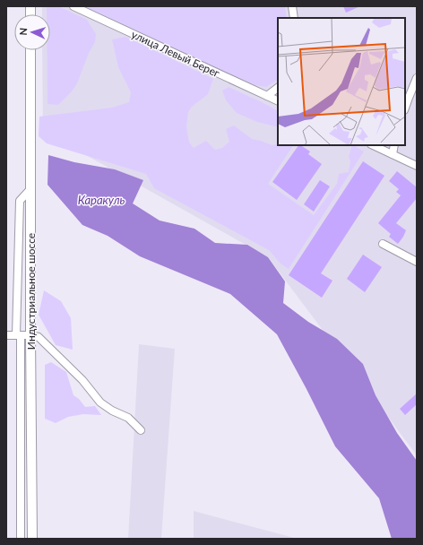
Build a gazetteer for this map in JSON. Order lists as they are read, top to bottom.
{
  "streets": {
    "main road": ["Индустриальное шоссе"],
    "street": ["улица Левый Берег"]
  },
  "water": ["Каракуль"],
  "north": "left"
}
